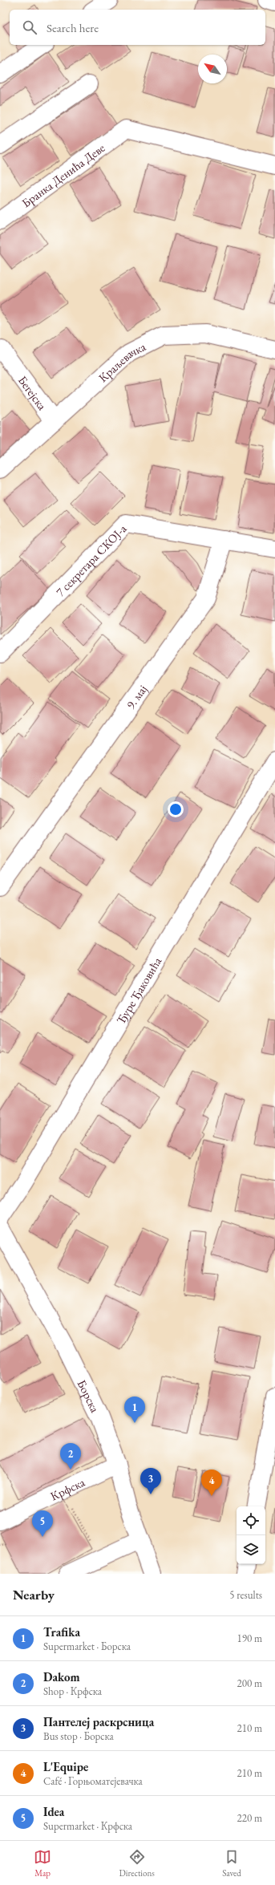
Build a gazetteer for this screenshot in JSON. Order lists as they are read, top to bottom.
{
  "streets": {
    "street": [
      "Бранка Денића Деве",
      "Краљевачка",
      "Бегејска",
      "7 секретара СКОЈ-а",
      "9. мај",
      "Ђуре Ђаковића",
      "Борска",
      "Крфска"
    ]
  },
  "crossings": [
    ["Краљевачка", "Бегејска"],
    ["7 секретара СКОЈ-а", "9. мај"],
    ["Борска", "Крфска"]
  ],
  "north": "top left",
  "page": {
    "search": "Search here",
    "pins": [
      "1",
      "2",
      "3",
      "4",
      "5"
    ],
    "heading": ["Nearby", "5 results"],
    "list": [
      {
        "mark": "1",
        "name": "Trafika",
        "note": "Supermarket · Борска",
        "value": "190 m"
      },
      {
        "mark": "2",
        "name": "Dakom",
        "note": "Shop · Крфска",
        "value": "200 m"
      },
      {
        "mark": "3",
        "name": "Пантелеј раскрсница",
        "note": "Bus stop · Борска",
        "value": "210 m"
      },
      {
        "mark": "4",
        "name": "L'Equipe",
        "note": "Café · Горњоматејевачка",
        "value": "210 m"
      },
      {
        "mark": "5",
        "name": "Idea",
        "note": "Supermarket · Крфска",
        "value": "220 m"
      }
    ],
    "nav": ["Map", "Directions", "Saved"]
  }
}
